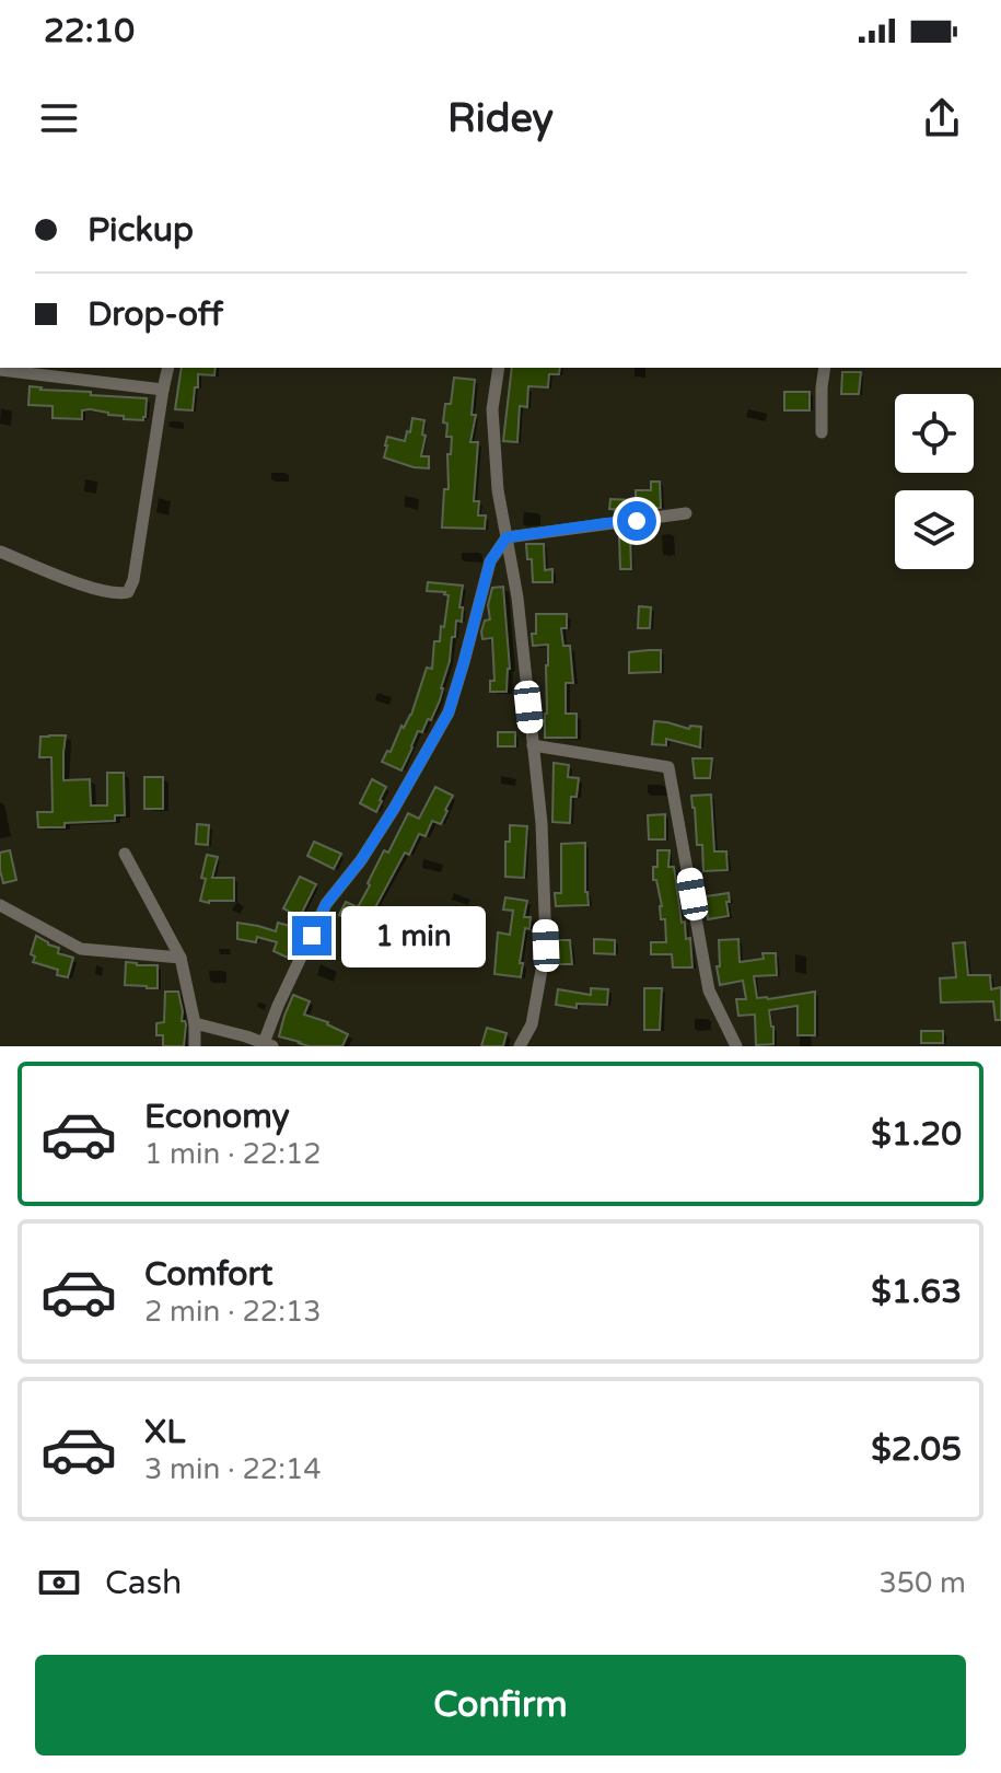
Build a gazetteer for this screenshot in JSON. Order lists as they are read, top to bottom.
{
  "page": {
    "status": "22:10",
    "header": "Ridey",
    "banner": ["Pickup", "Drop-off"],
    "bubble": "1 min",
    "list": [
      {
        "name": "Economy",
        "note": "1 min · 22:12",
        "value": "$1.20"
      },
      {
        "name": "Comfort",
        "note": "2 min · 22:13",
        "value": "$1.63"
      },
      {
        "name": "XL",
        "note": "3 min · 22:14",
        "value": "$2.05"
      }
    ],
    "pay": ["Cash", "350 m"],
    "buttons": "Confirm"
  }
}
